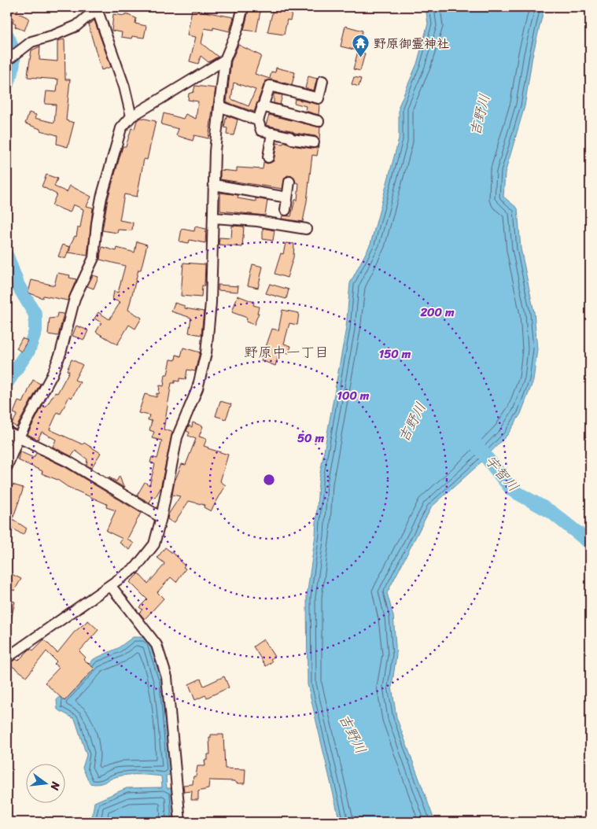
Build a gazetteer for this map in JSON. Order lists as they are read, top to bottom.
{
  "districts": ["野原中一丁目"],
  "water": ["吉野川", "宇智川"],
  "places": {
    "temple": ["野原御霊神社"]
  },
  "north": "right",
  "rings": [
    "200 m",
    "150 m",
    "100 m",
    "50 m"
  ]
}
